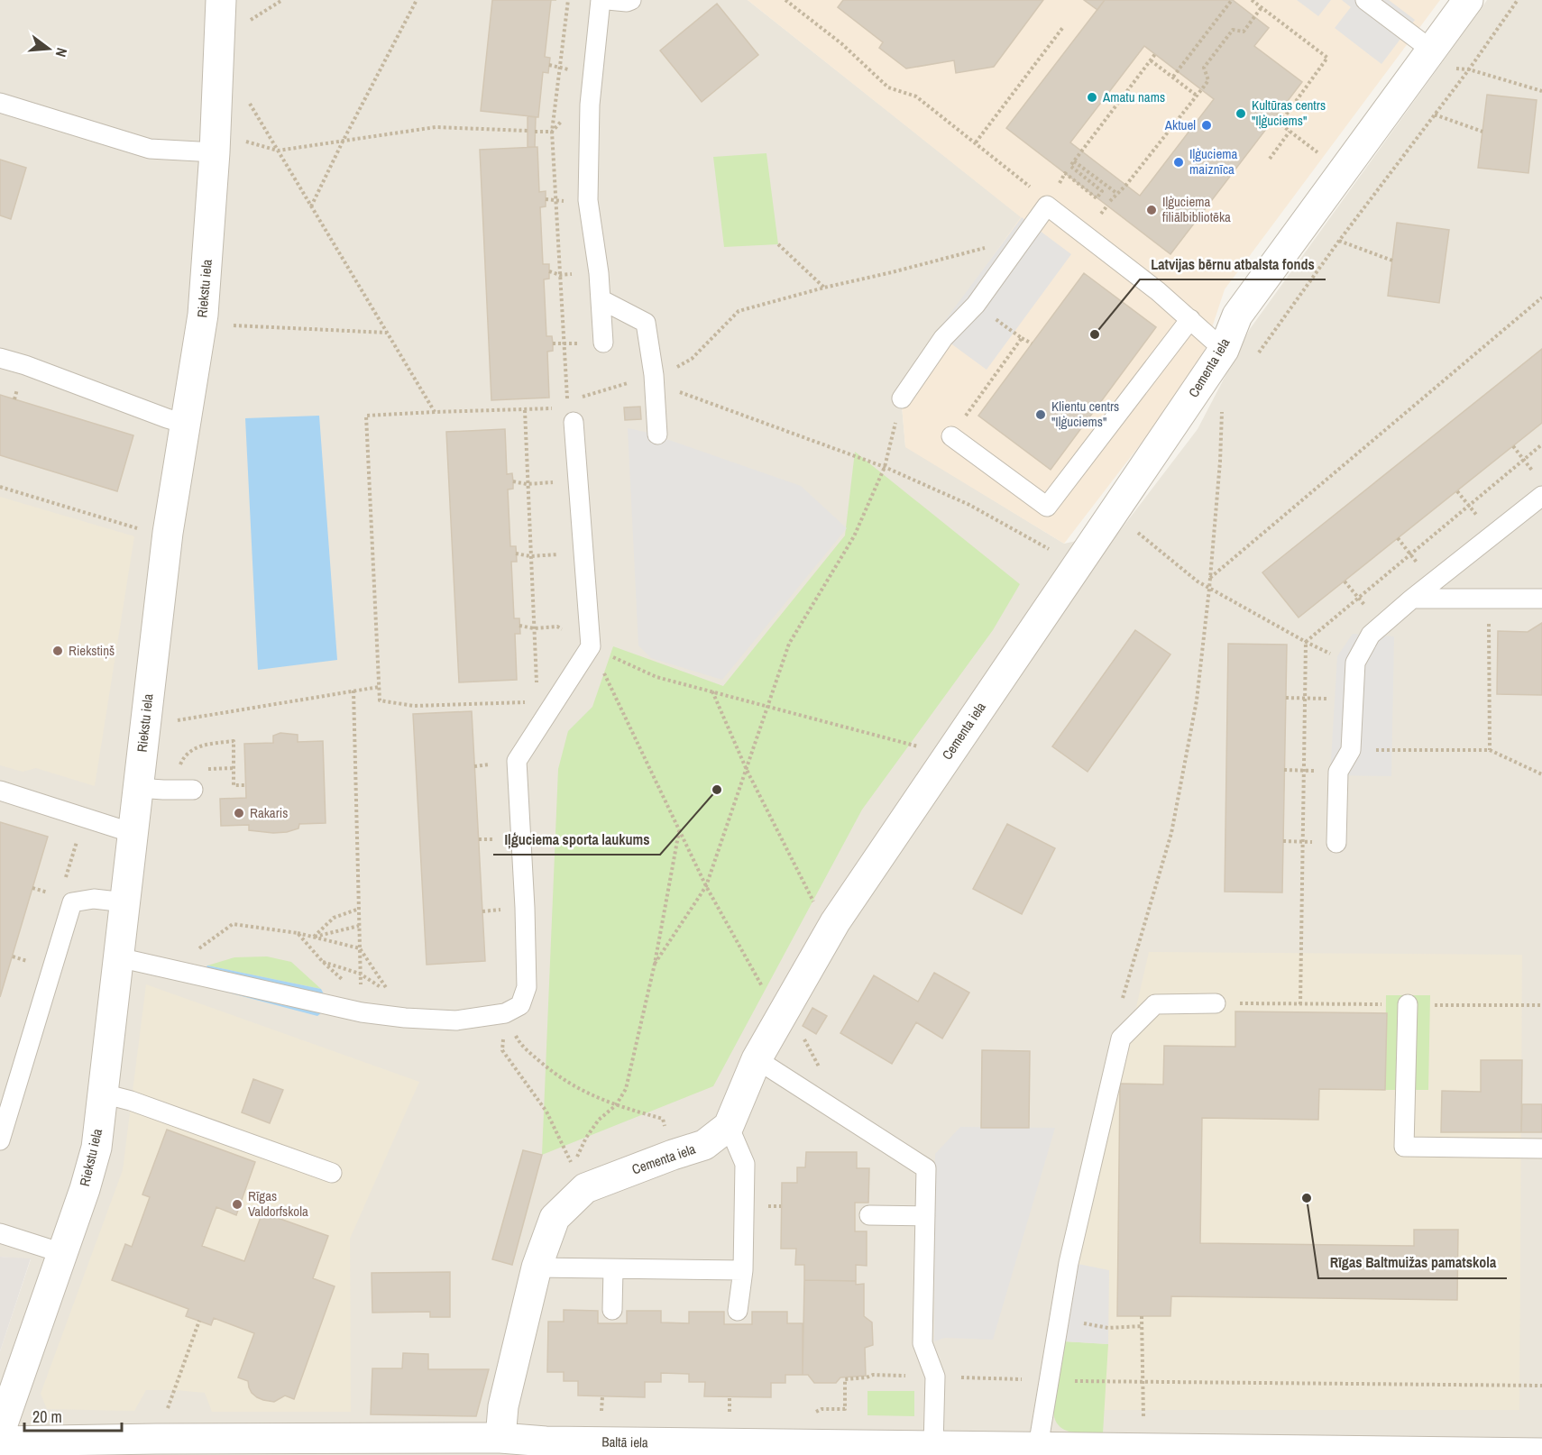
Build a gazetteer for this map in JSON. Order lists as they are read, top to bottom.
{
  "streets": {
    "street": ["Riekstu iela", "Cementa iela", "Baltā iela"]
  },
  "crossings": [
    ["Cementa iela", "Baltā iela"]
  ],
  "places": [
    "Amatu nams",
    "Kultūras centrs \"Iļģuciems\"",
    "Aktuel",
    "Iļģuciema maiznīca",
    "Iļģuciema filiālbibliotēka",
    "Latvijas bērnu atbalsta fonds",
    "Klientu centrs \"Iļģuciems\"",
    "Riekstiņš",
    "Iļģuciema sporta laukums",
    "Rakaris",
    "Rīgas Baltmuižas pamatskola",
    "Rīgas Valdorfskola"
  ],
  "scale_bar": "20 m",
  "north": "right"
}
